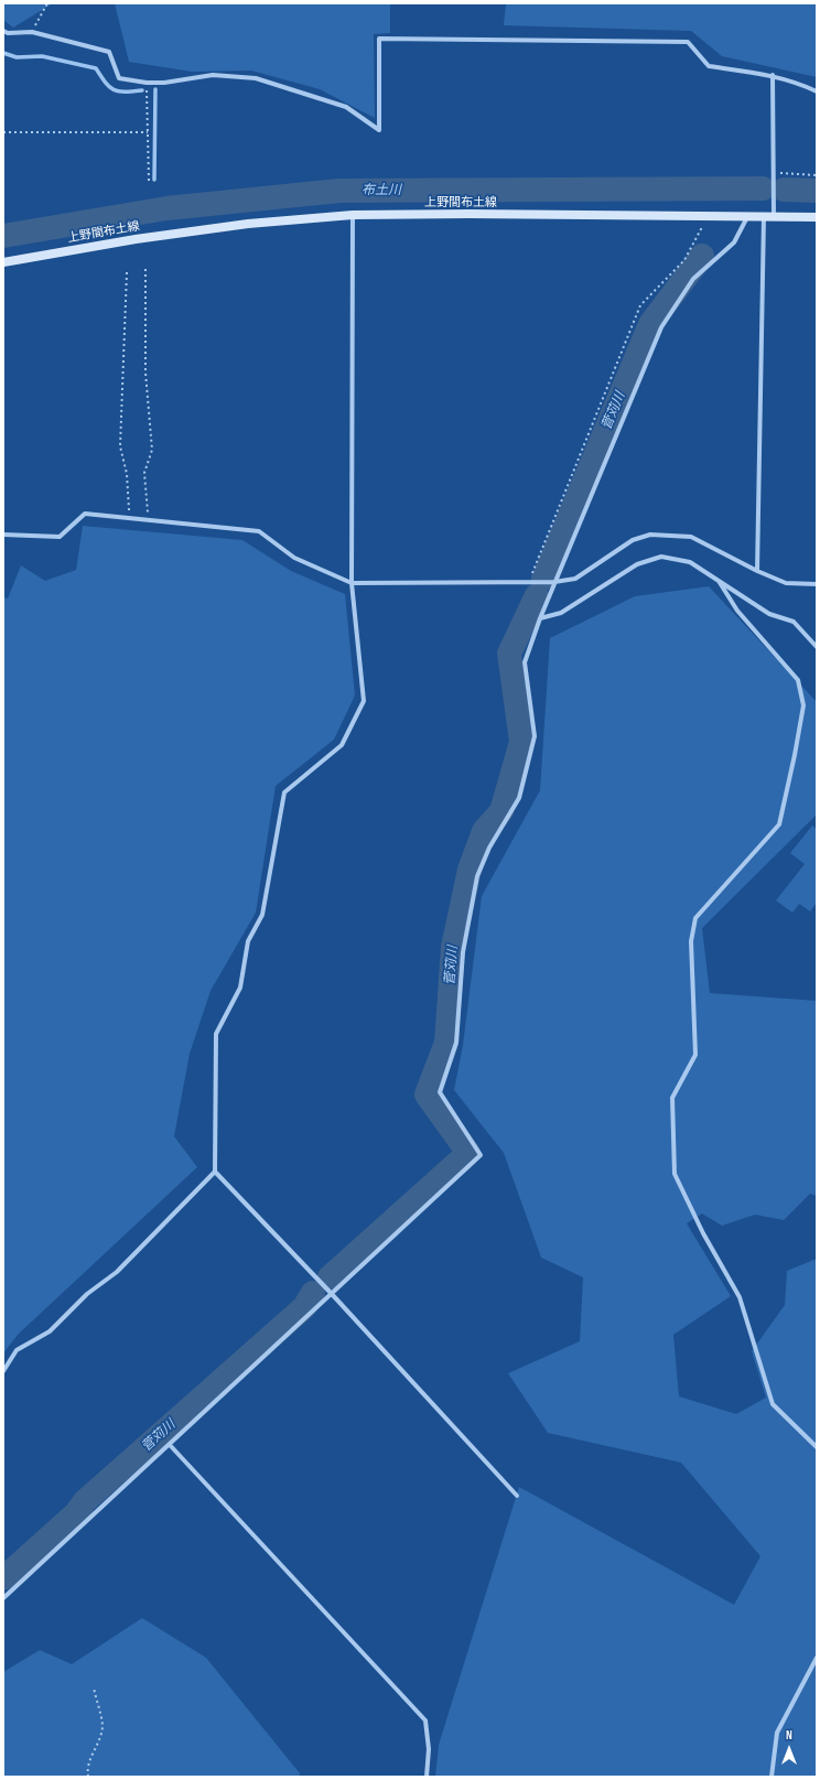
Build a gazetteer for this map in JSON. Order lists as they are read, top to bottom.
{
  "streets": {
    "main road": ["上野間布土線"]
  },
  "water": ["布土川", "菅苅川"],
  "north": "top"
}
